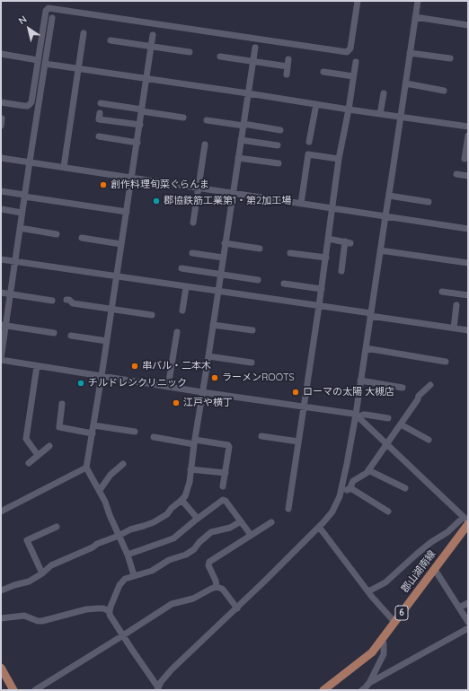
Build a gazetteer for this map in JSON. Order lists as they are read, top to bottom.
{
  "streets": {
    "main road": ["郡山湖南線", "6"]
  },
  "places": [
    "創作料理旬菜ぐらんま",
    "郡協鉄筋工業第1・第2加工場",
    "串バル・二本木",
    "ラーメンROOTS",
    "チルドレンクリニック",
    "ローマの太陽 大槻店",
    "江戸や横丁"
  ],
  "north": "top left"
}
